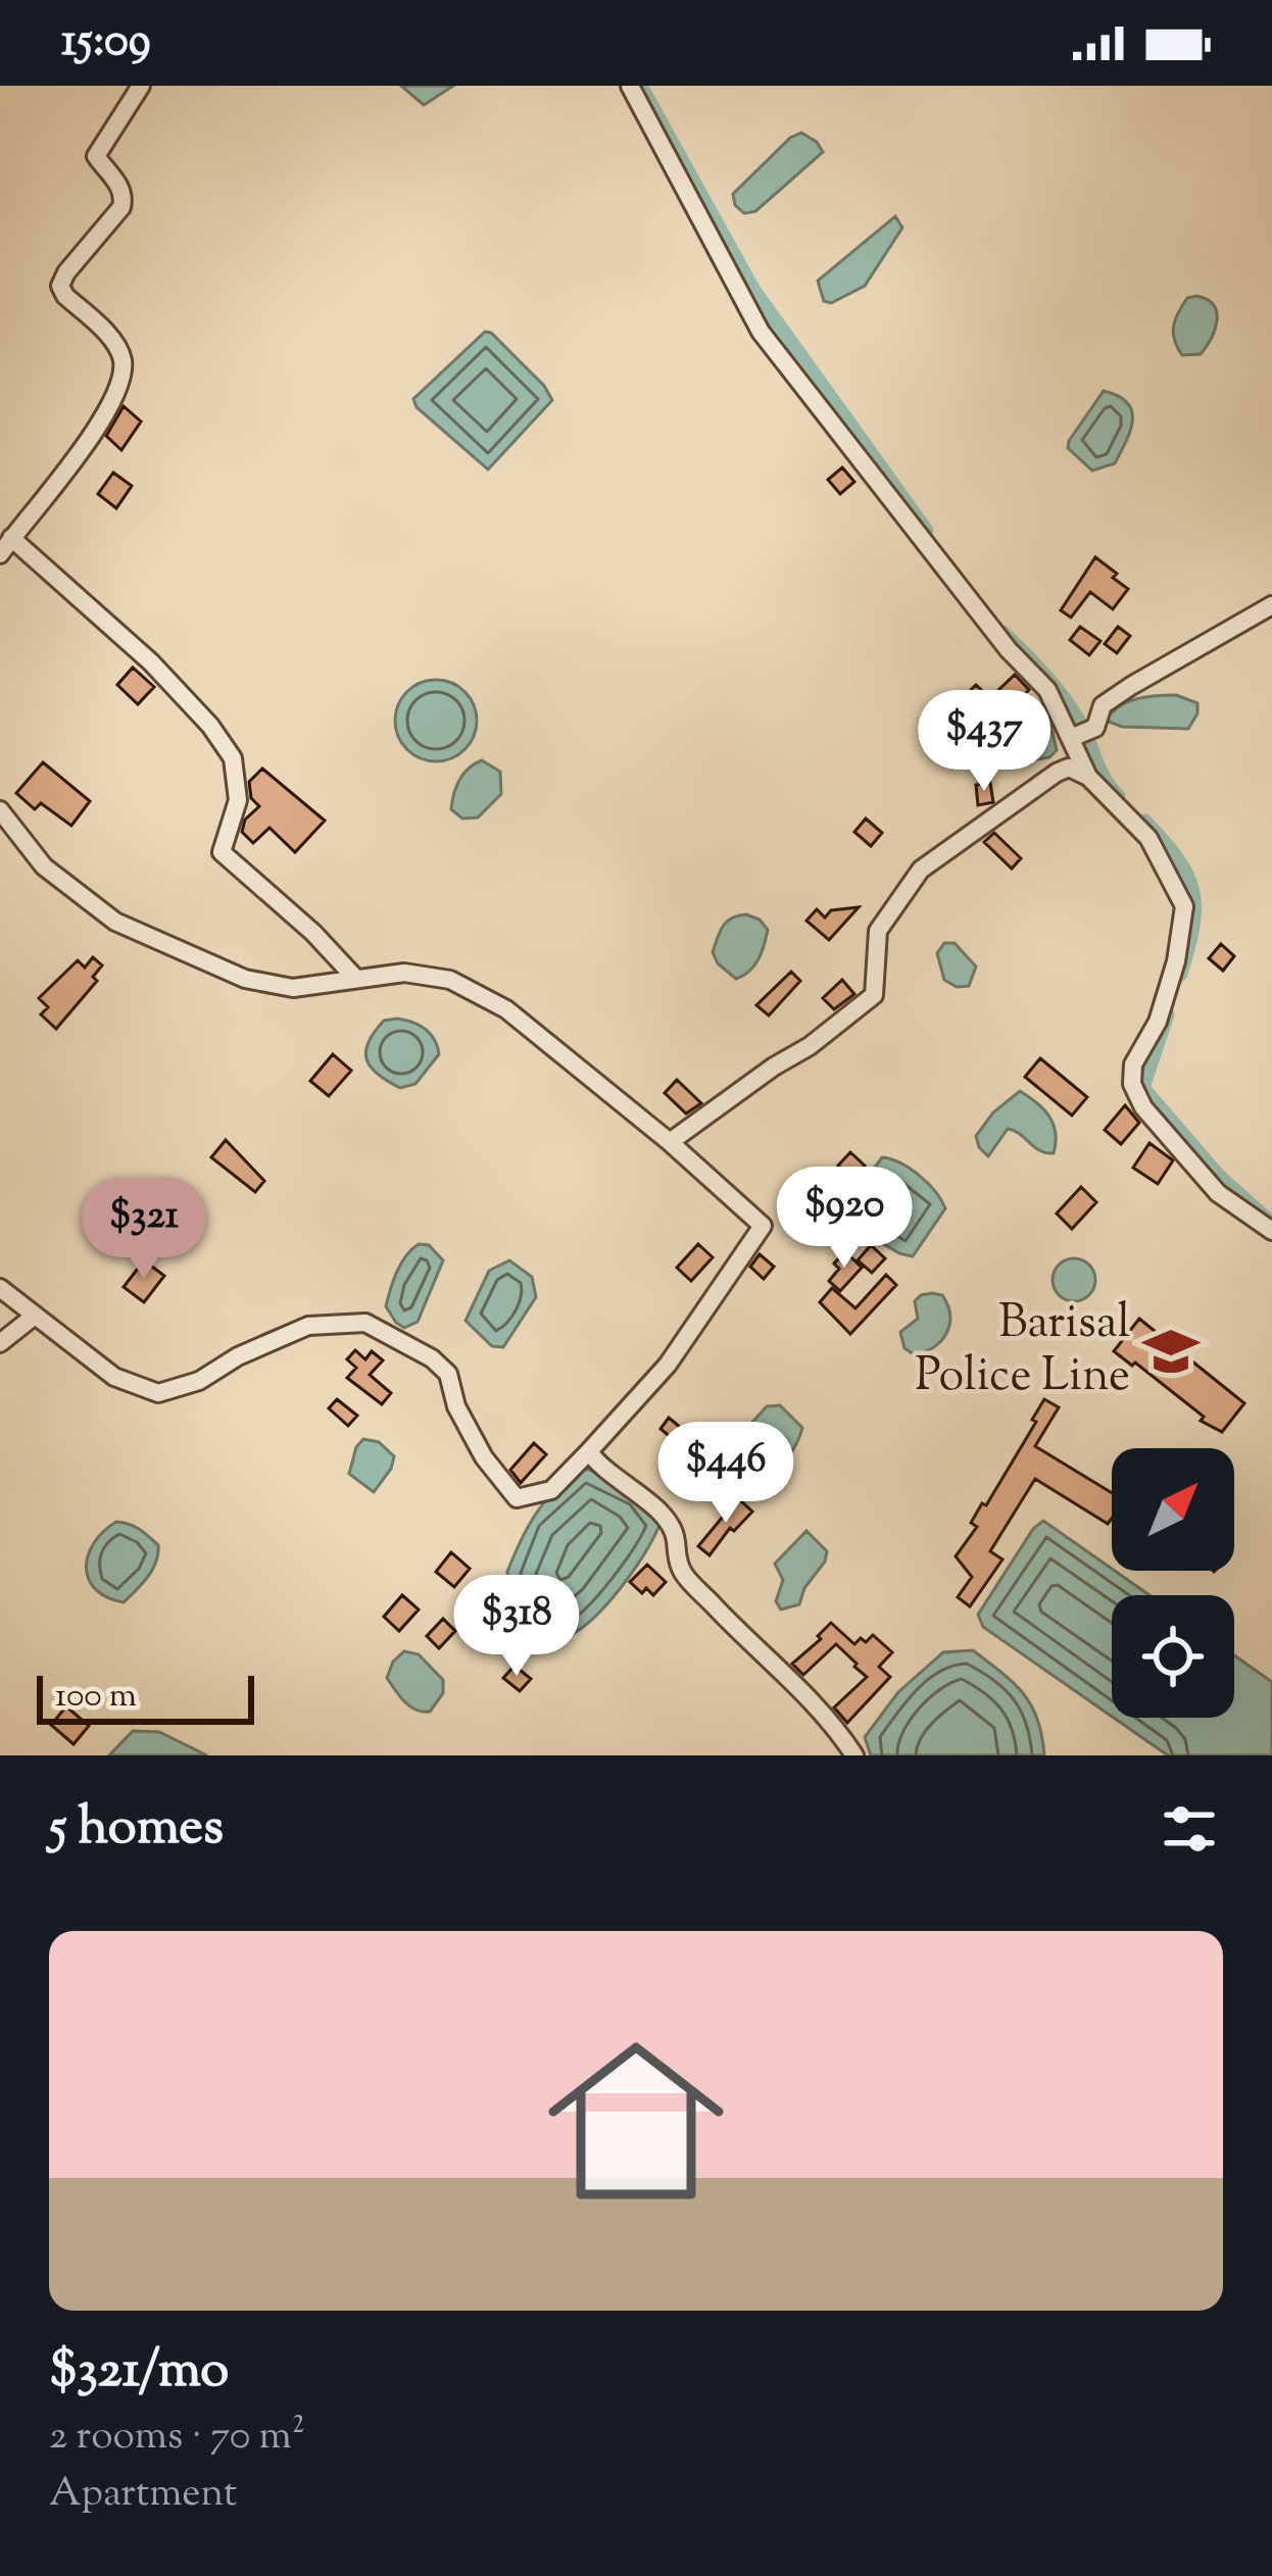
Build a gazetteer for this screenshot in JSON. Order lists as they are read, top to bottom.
{
  "places": {
    "school or university": ["Barisal Police Line"]
  },
  "scale_bar": "100 m",
  "north": "top right",
  "page": {
    "status": "15:09",
    "price": [
      "$437",
      "$920",
      "$321",
      "$446",
      "$318"
    ],
    "scale": "100 m",
    "heading": "5 homes",
    "list": [
      {
        "name": "$321/mo",
        "note": "2 rooms · 70 m² · Apartment"
      }
    ]
  }
}
